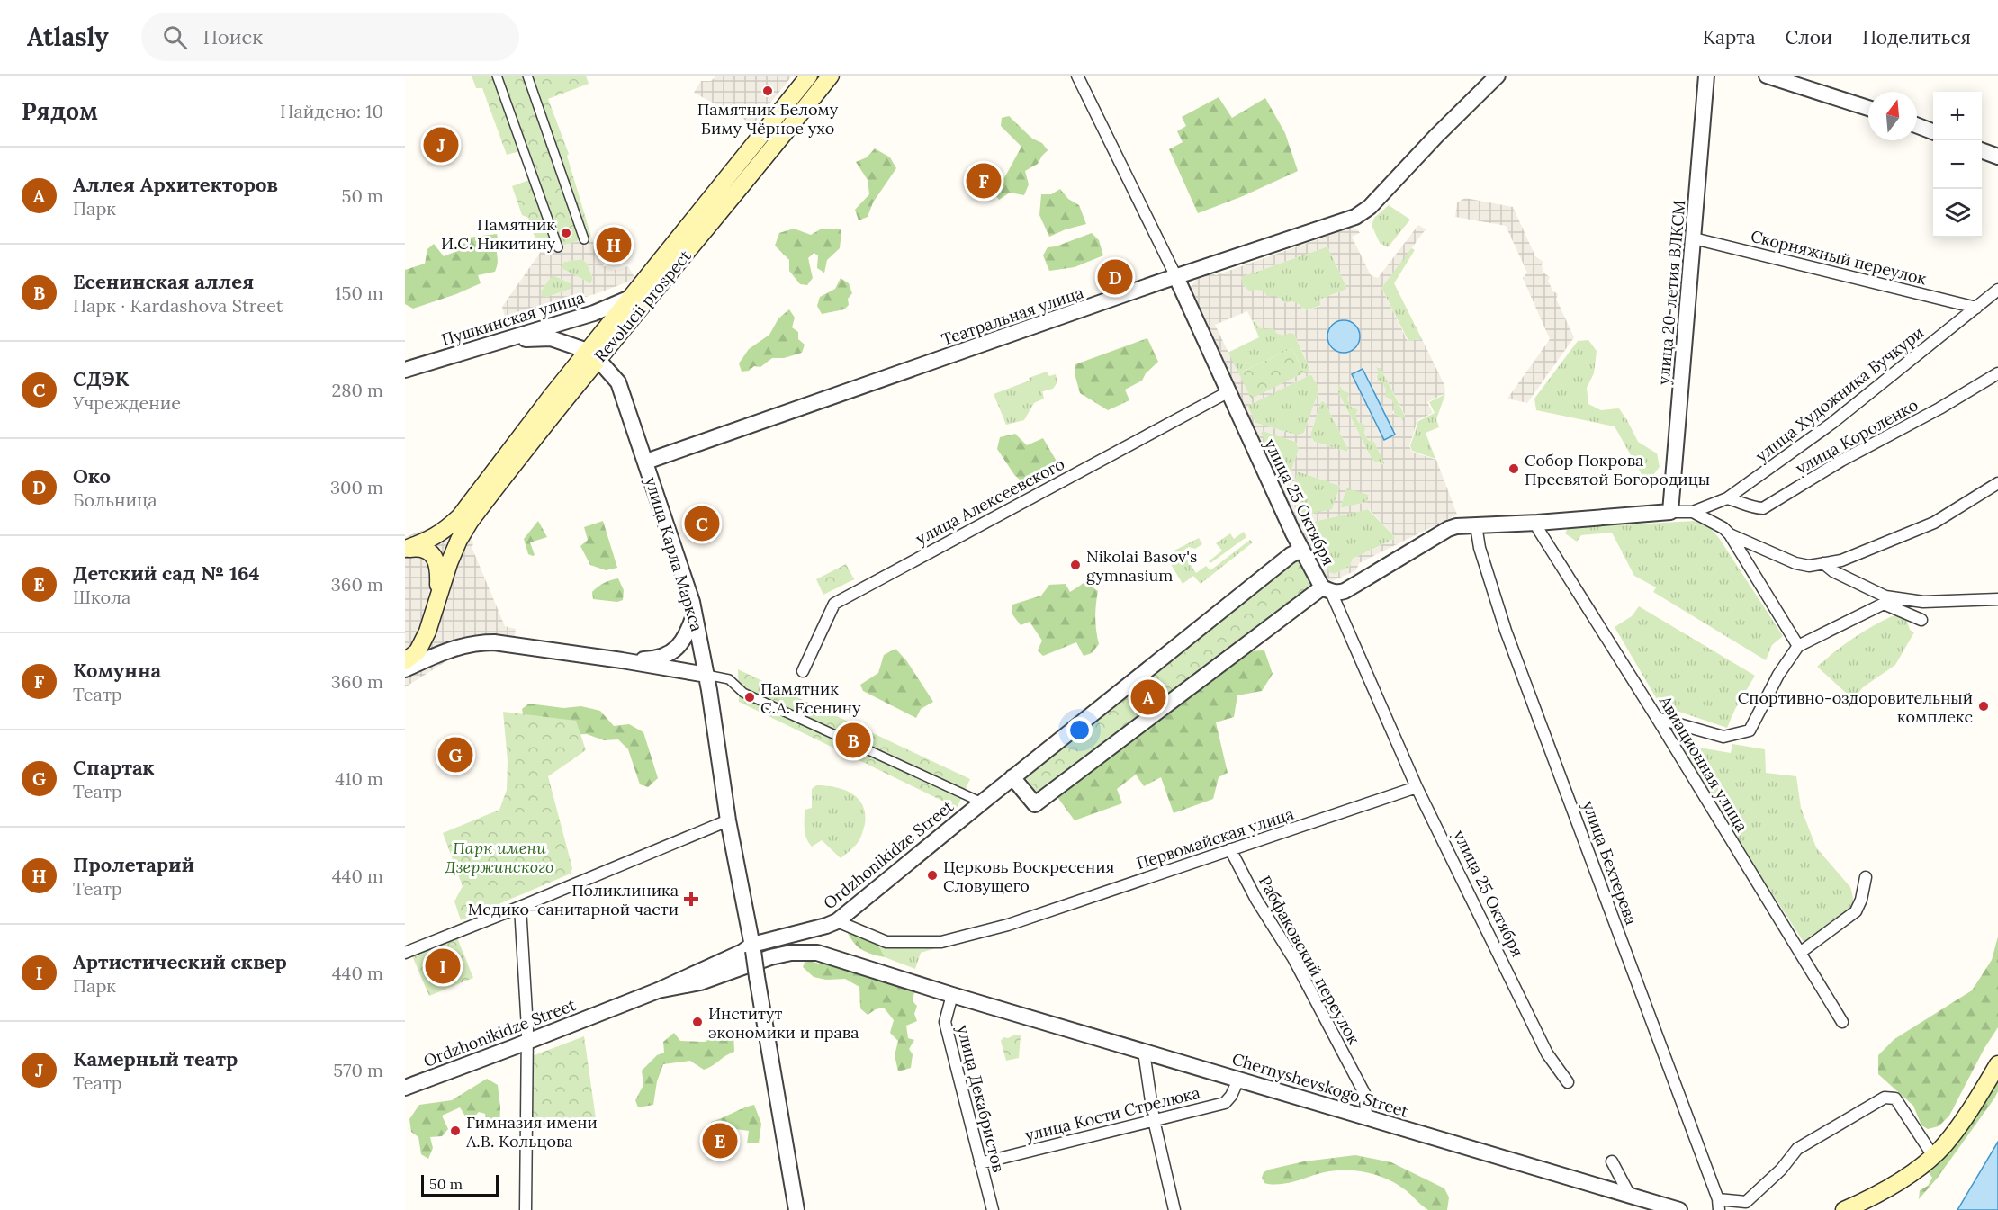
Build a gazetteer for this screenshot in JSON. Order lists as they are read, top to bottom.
{
  "streets": {
    "main road": ["Revolucii prospect"],
    "street": [
      "Скорняжный переулок",
      "улица 20-летия ВЛКСМ",
      "Театральная улица",
      "Пушкинская улица",
      "улица Художника Бучкури",
      "улица Короленко",
      "улица Алексеевского",
      "улица 25 Октября",
      "улица Карла Маркса",
      "Авиационная улица",
      "Первомайская улица",
      "Ordzhonikidze Street",
      "улица Бехтерева",
      "Рабфаковский переулок",
      "Chernyshevskogo Street",
      "улица Декабристов",
      "улица Кости Стрелюка"
    ]
  },
  "crossings": [
    ["Скорняжный переулок", "улица 20-летия ВЛКСМ"],
    ["Скорняжный переулок", "улица Художника Бучкури"],
    ["улица 20-летия ВЛКСМ", "улица Художника Бучкури"],
    ["Revolucii prospect", "Пушкинская улица"],
    ["Revolucii prospect", "улица Карла Маркса"],
    ["Театральная улица", "улица 25 Октября"],
    ["Театральная улица", "улица Карла Маркса"],
    ["Пушкинская улица", "улица Карла Маркса"],
    ["улица Художника Бучкури", "улица Короленко"],
    ["улица Алексеевского", "улица 25 Октября"],
    ["улица 25 Октября", "Первомайская улица"],
    ["улица 25 Октября", "Ordzhonikidze Street"],
    ["улица Карла Маркса", "Ordzhonikidze Street"],
    ["Первомайская улица", "Ordzhonikidze Street"],
    ["Первомайская улица", "Рабфаковский переулок"],
    ["Ordzhonikidze Street", "Chernyshevskogo Street"],
    ["Рабфаковский переулок", "Chernyshevskogo Street"],
    ["Chernyshevskogo Street", "улица Декабристов"],
    ["Chernyshevskogo Street", "улица Кости Стрелюка"],
    ["улица Декабристов", "улица Кости Стрелюка"]
  ],
  "parks": ["Парк имени Дзержинского"],
  "places": {
    "other": [
      "Памятник Белому Биму Чёрное ухо",
      "Памятник И.С. Никитину",
      "Собор Покрова Пресвятой Богородицы",
      "Nikolai Basov's gymnasium",
      "Памятник С.А. Есенину",
      "Спортивно-оздоровительный комплекс",
      "Церковь Воскресения Словущего",
      "Институт экономики и права",
      "Гимназия имени А.В. Кольцова"
    ],
    "health": ["Поликлиника Медико-санитарной части"]
  },
  "scale_bar": "50 m",
  "north": "top",
  "page": {
    "header": "Atlasly",
    "search": "Поиск",
    "nav": ["Карта", "Слои", "Поделиться"],
    "heading": ["Рядом", "Найдено: 10"],
    "map_buttons": ["+", "−"],
    "pins": [
      "J",
      "F",
      "H",
      "D",
      "C",
      "A",
      "B",
      "G",
      "I",
      "E"
    ],
    "list": [
      {
        "mark": "A",
        "name": "Аллея Архитекторов",
        "note": "Парк",
        "value": "50 m"
      },
      {
        "mark": "B",
        "name": "Есенинская аллея",
        "note": "Парк · Kardashova Street",
        "value": "150 m"
      },
      {
        "mark": "C",
        "name": "СДЭК",
        "note": "Учреждение",
        "value": "280 m"
      },
      {
        "mark": "D",
        "name": "Око",
        "note": "Больница",
        "value": "300 m"
      },
      {
        "mark": "E",
        "name": "Детский сад № 164",
        "note": "Школа",
        "value": "360 m"
      },
      {
        "mark": "F",
        "name": "Комунна",
        "note": "Театр",
        "value": "360 m"
      },
      {
        "mark": "G",
        "name": "Спартак",
        "note": "Театр",
        "value": "410 m"
      },
      {
        "mark": "H",
        "name": "Пролетарий",
        "note": "Театр",
        "value": "440 m"
      },
      {
        "mark": "I",
        "name": "Артистический сквер",
        "note": "Парк",
        "value": "440 m"
      },
      {
        "mark": "J",
        "name": "Камерный театр",
        "note": "Театр",
        "value": "570 m"
      }
    ],
    "scale": "50 m"
  }
}
